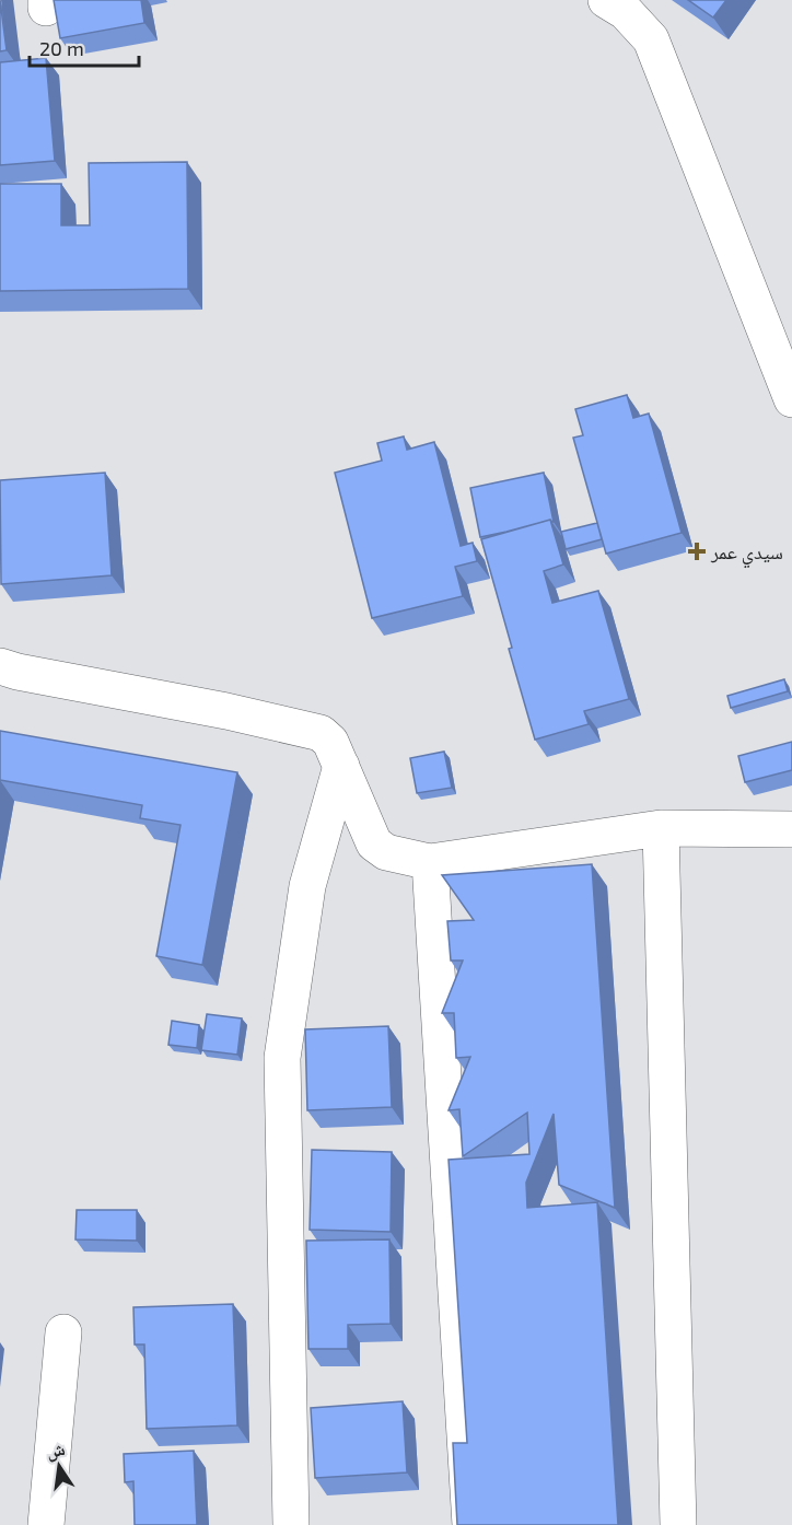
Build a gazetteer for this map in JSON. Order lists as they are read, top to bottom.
{
  "places": {
    "health": ["سيدي عمر"]
  },
  "scale_bar": "20 m",
  "north": "top"
}
